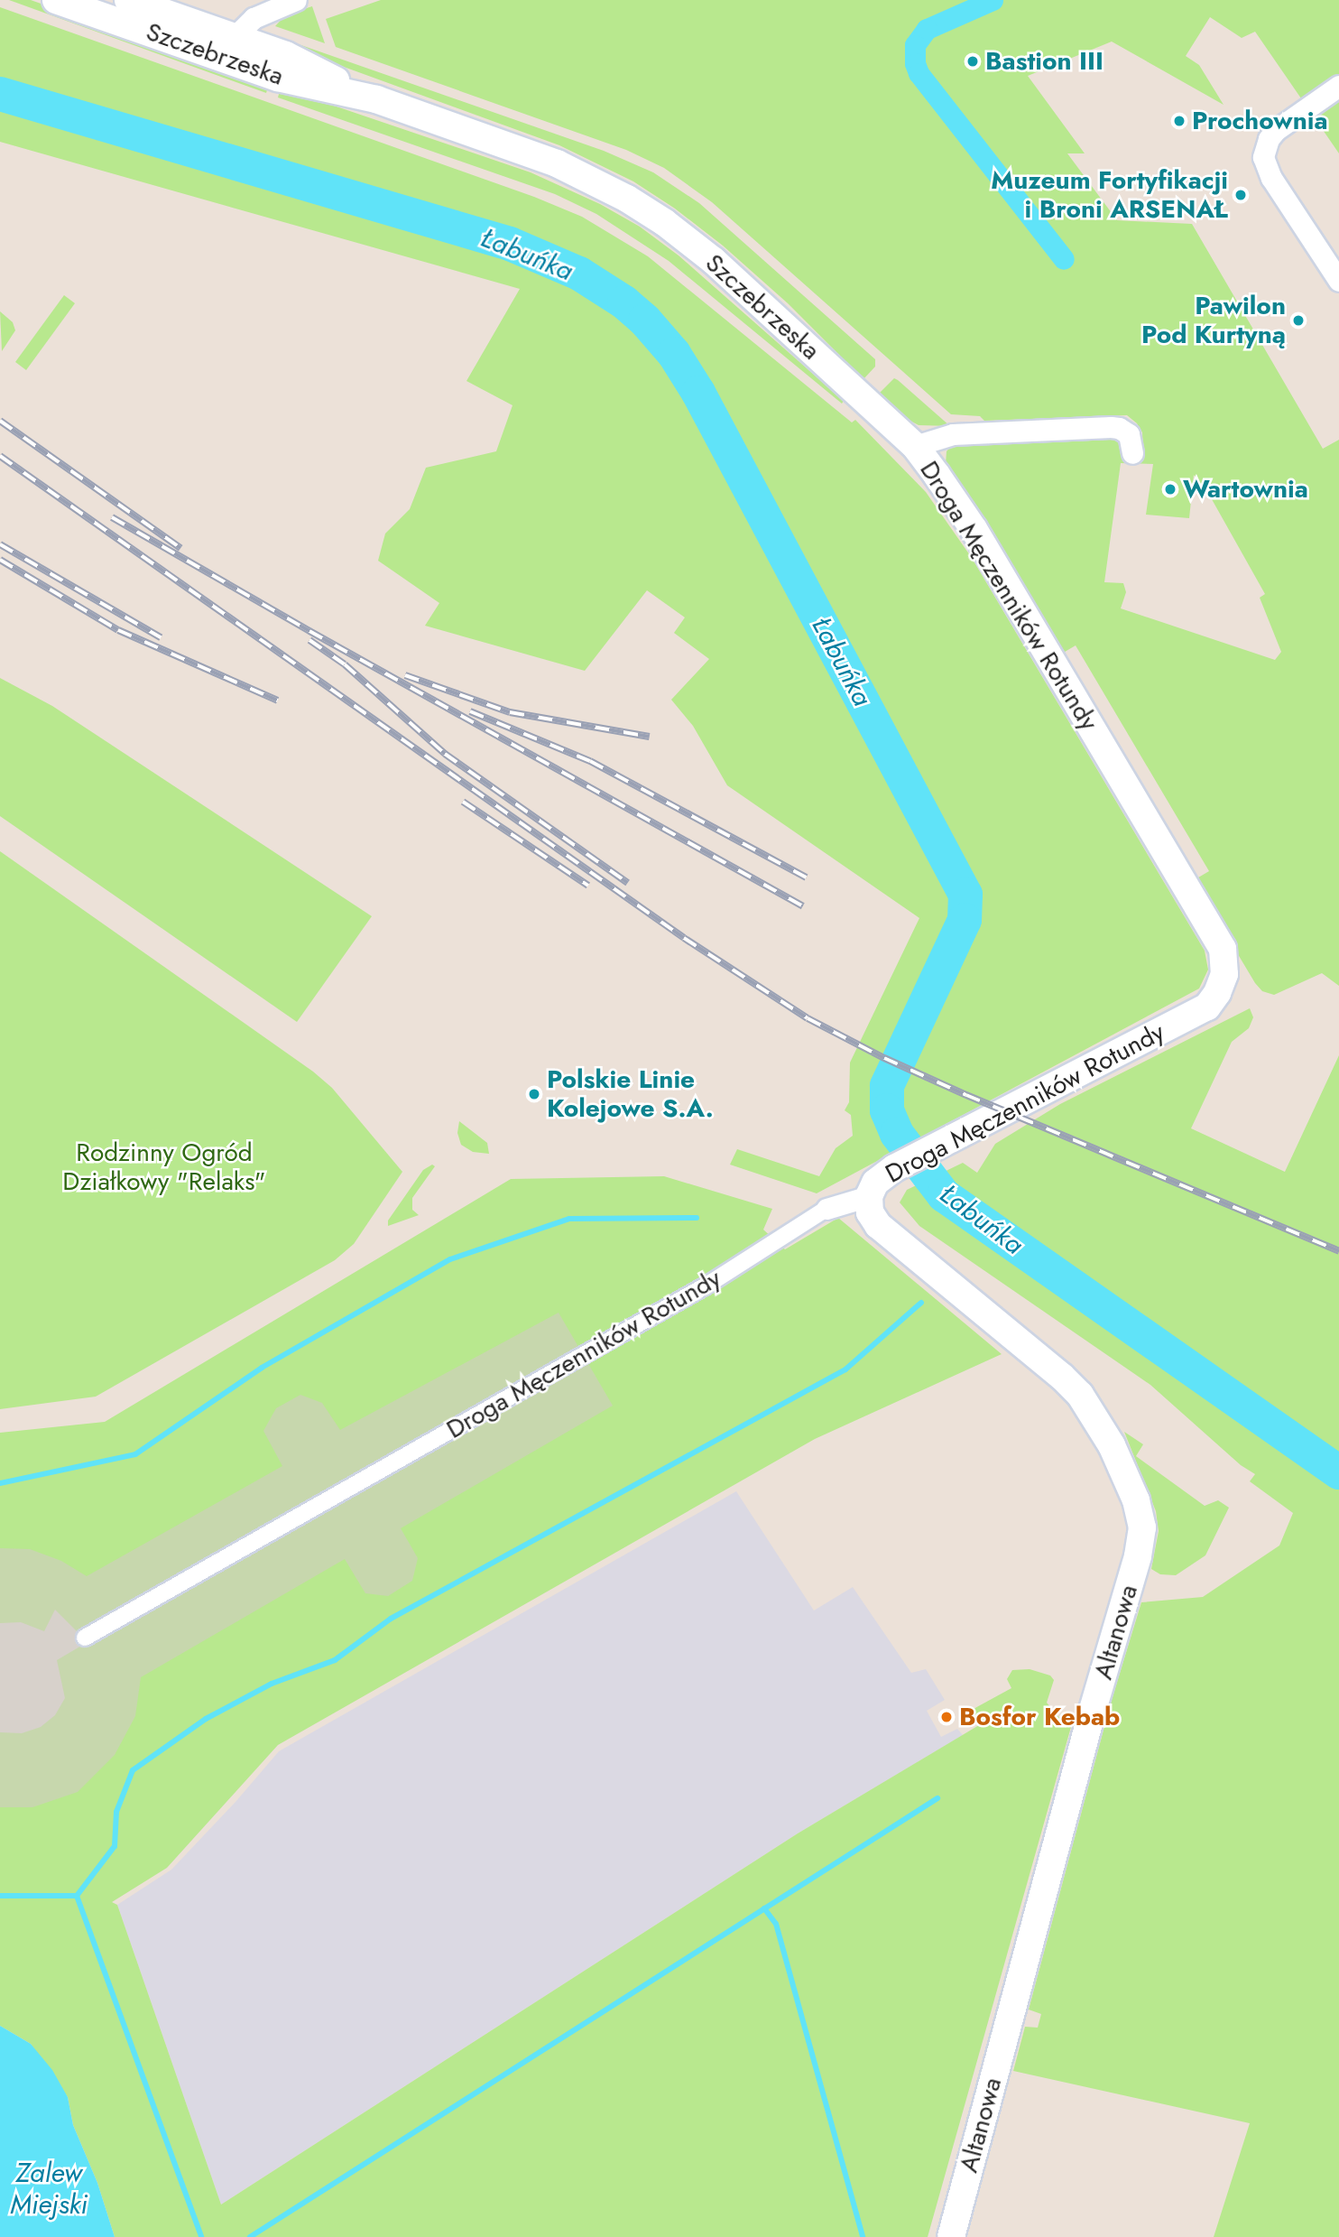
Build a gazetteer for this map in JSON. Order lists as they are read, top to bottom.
{
  "streets": {
    "street": ["Szczebrzeska", "Droga Męczenników Rotundy", "Altanowa"]
  },
  "crossings": [
    ["Szczebrzeska", "Droga Męczenników Rotundy"],
    ["Droga Męczenników Rotundy", "Altanowa"]
  ],
  "water": ["Łabuńka", "Zalew Miejski"],
  "parks": ["Rodzinny Ogród Działkowy \"Relaks\""],
  "places": [
    "Bastion III",
    "Prochownia",
    "Muzeum Fortyfikacji i Broni ARSENAŁ",
    "Pawilon Pod Kurtyną",
    "Wartownia",
    "Polskie Linie Kolejowe S.A.",
    "Bosfor Kebab"
  ]
}
